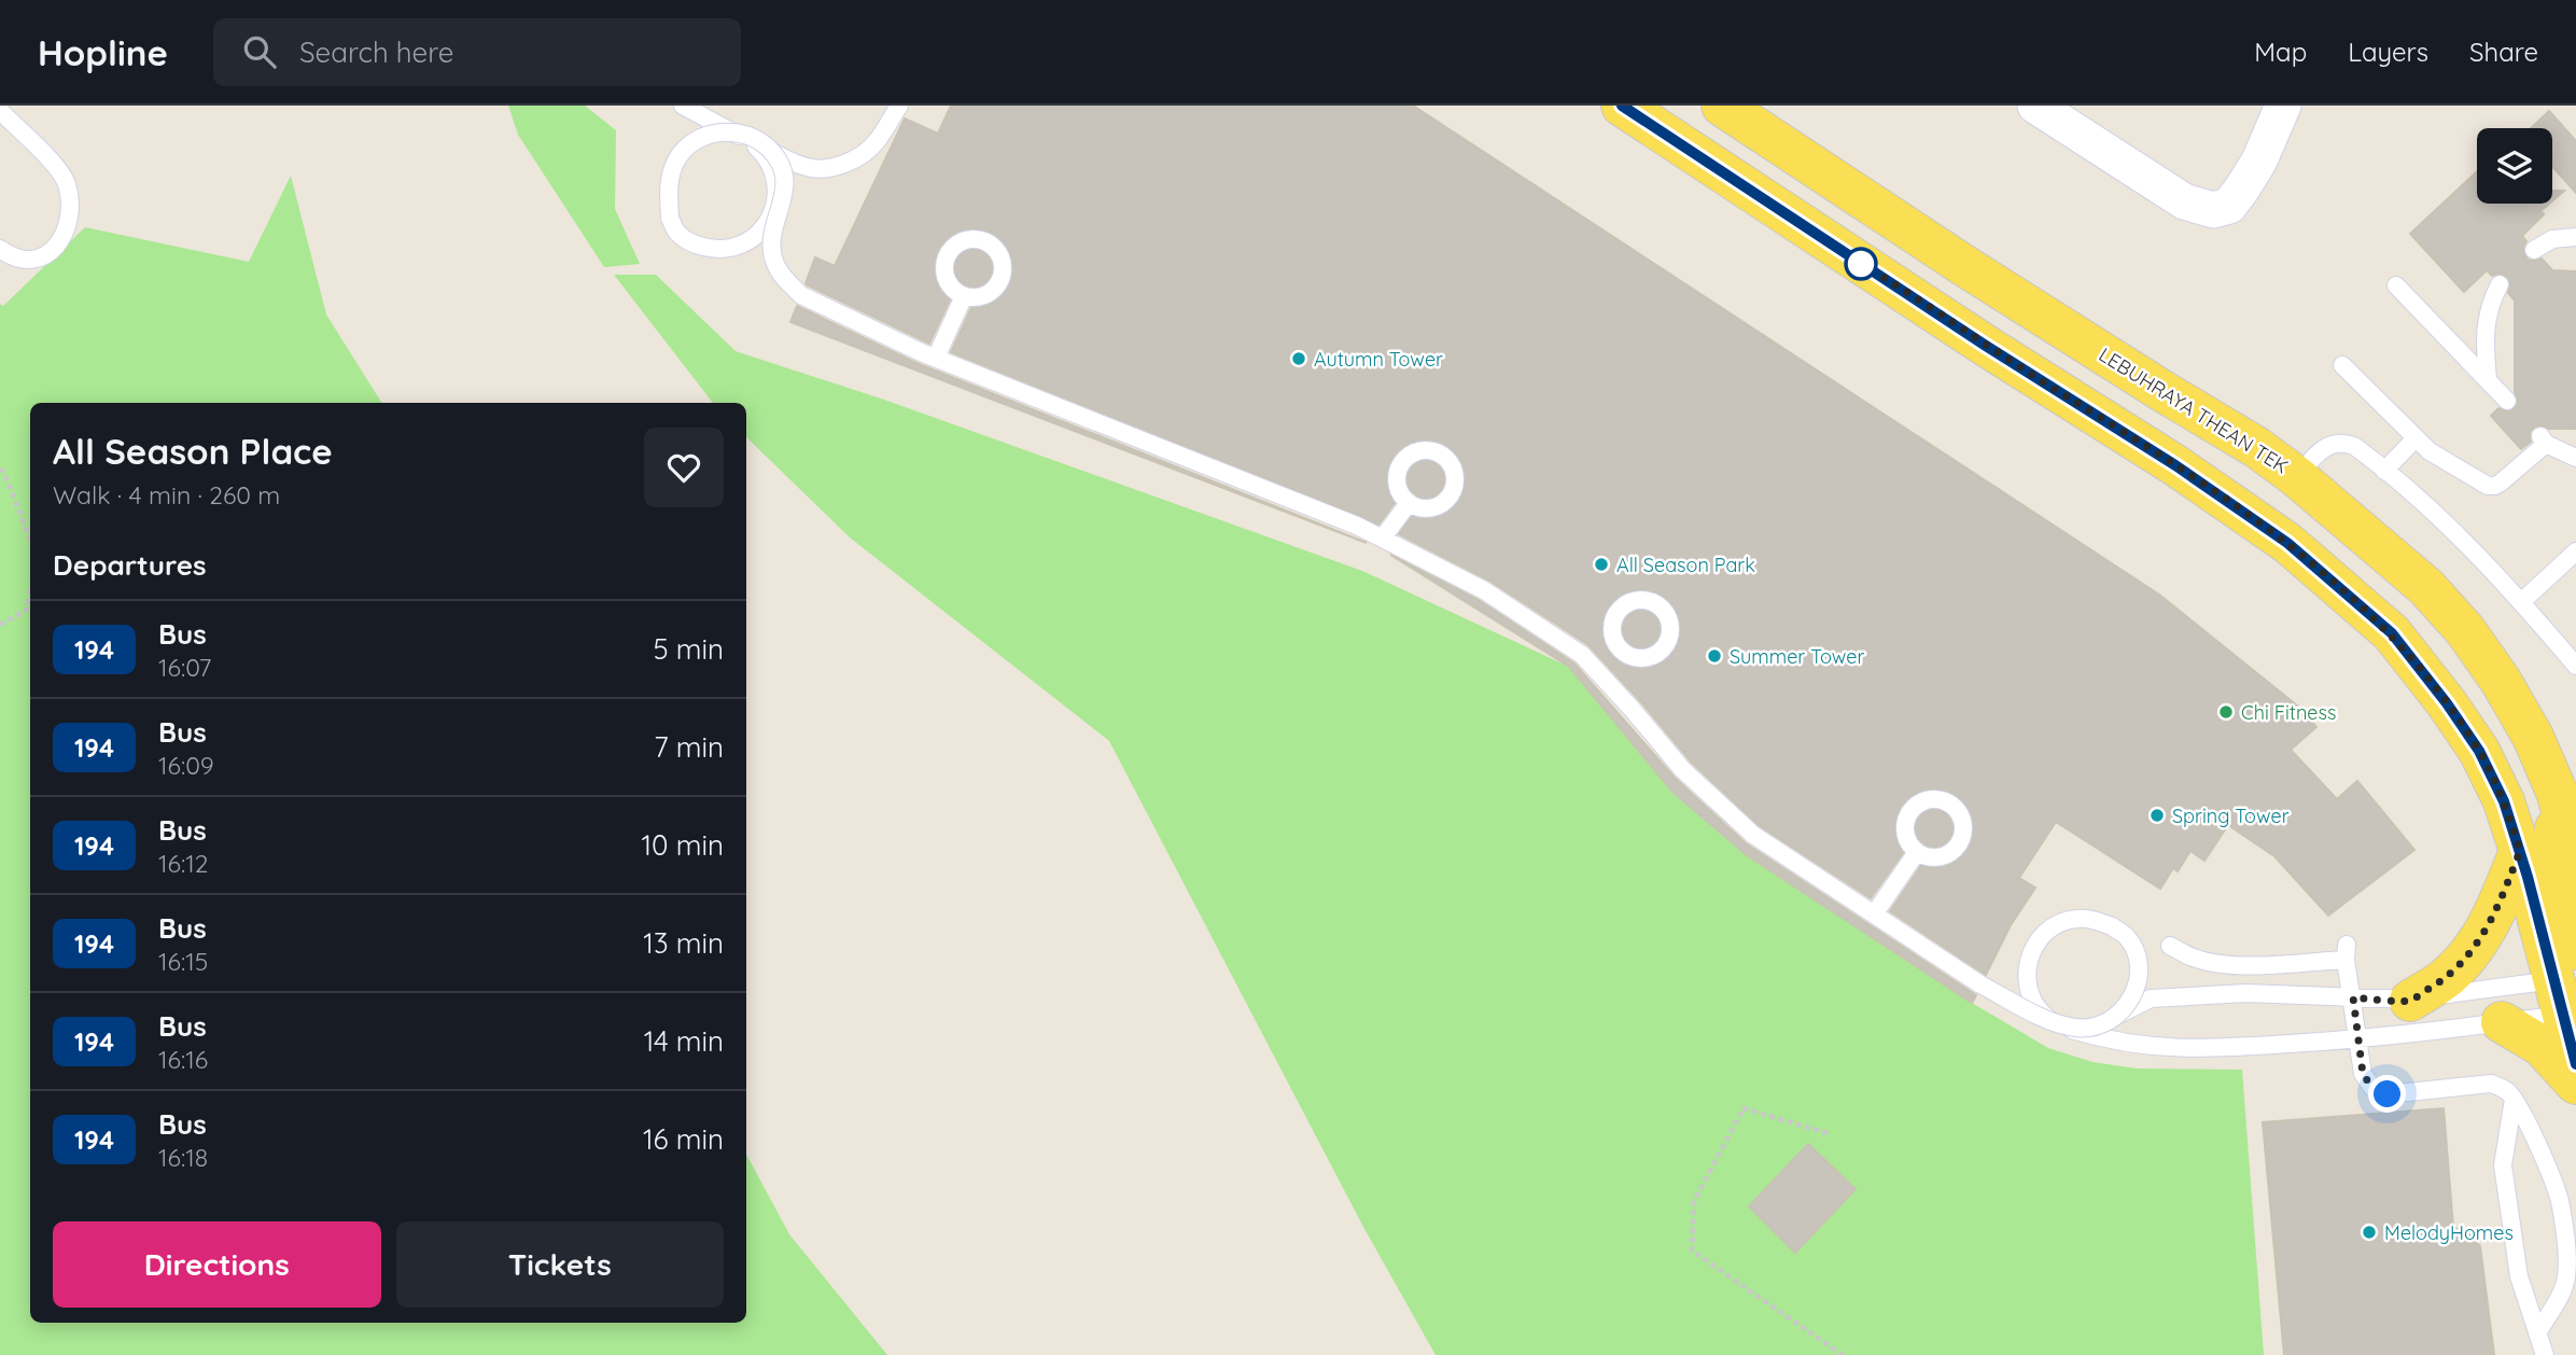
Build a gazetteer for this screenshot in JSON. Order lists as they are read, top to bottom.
{
  "streets": {
    "main road": ["LEBUHRAYA THEAN TEK"]
  },
  "places": [
    "Autumn Tower",
    "All Season Park",
    "Summer Tower",
    "Chi Fitness",
    "Spring Tower",
    "MelodyHomes"
  ],
  "lines": ["bus line 194"],
  "page": {
    "header": "Hopline",
    "search": "Search here",
    "nav": ["Map", "Layers", "Share"],
    "heading": [
      ["All Season Place", "Walk · 4 min · 260 m"],
      "Departures"
    ],
    "list": [
      {
        "mark": "194",
        "name": "Bus",
        "note": "16:07",
        "value": "5 min"
      },
      {
        "mark": "194",
        "name": "Bus",
        "note": "16:09",
        "value": "7 min"
      },
      {
        "mark": "194",
        "name": "Bus",
        "note": "16:12",
        "value": "10 min"
      },
      {
        "mark": "194",
        "name": "Bus",
        "note": "16:15",
        "value": "13 min"
      },
      {
        "mark": "194",
        "name": "Bus",
        "note": "16:16",
        "value": "14 min"
      },
      {
        "mark": "194",
        "name": "Bus",
        "note": "16:18",
        "value": "16 min"
      }
    ],
    "buttons": ["Directions", "Tickets"]
  }
}
